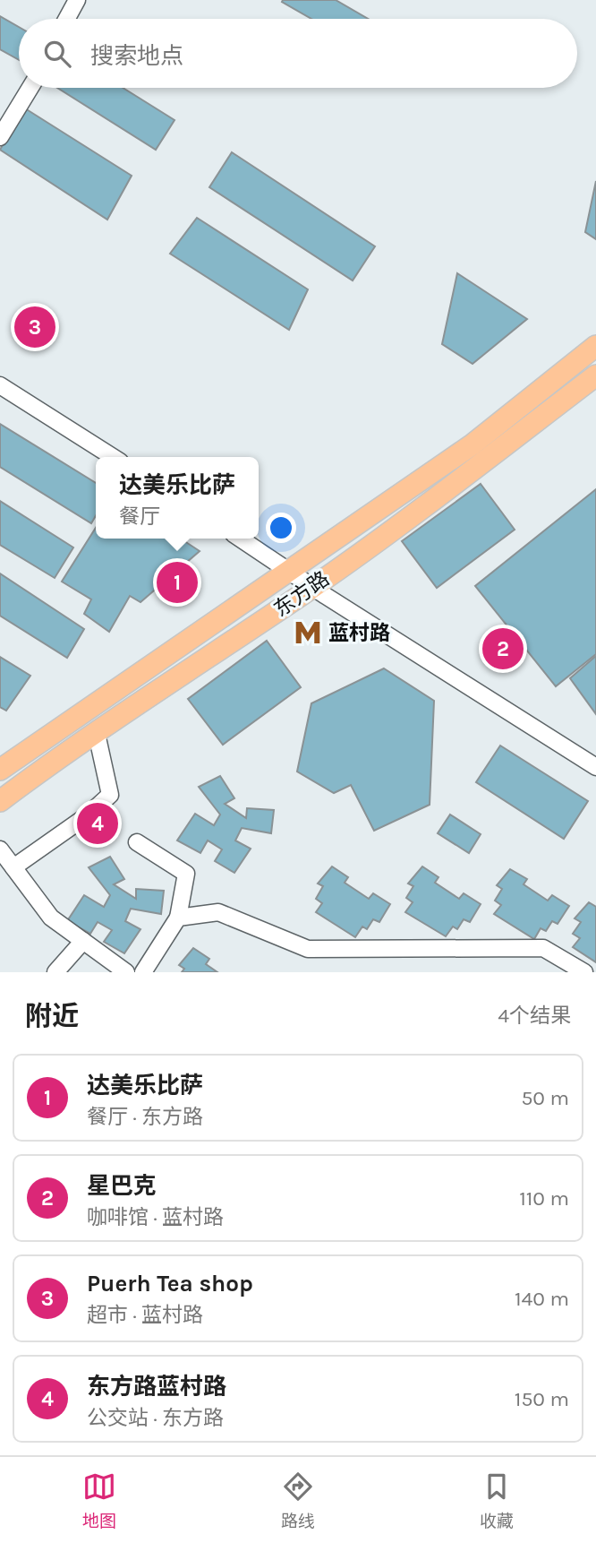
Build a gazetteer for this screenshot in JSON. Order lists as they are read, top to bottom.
{
  "streets": {
    "main road": ["东方路"]
  },
  "places": {
    "metro station": ["蓝村路"]
  },
  "page": {
    "search": "搜索地点",
    "pins": [
      "3",
      "1",
      "2",
      "4"
    ],
    "popup": ["达美乐比萨", "餐厅"],
    "heading": ["附近", "4个结果"],
    "list": [
      {
        "mark": "1",
        "name": "达美乐比萨",
        "note": "餐厅 · 东方路",
        "value": "50 m"
      },
      {
        "mark": "2",
        "name": "星巴克",
        "note": "咖啡馆 · 蓝村路",
        "value": "110 m"
      },
      {
        "mark": "3",
        "name": "Puerh Tea shop",
        "note": "超市 · 蓝村路",
        "value": "140 m"
      },
      {
        "mark": "4",
        "name": "东方路蓝村路",
        "note": "公交站 · 东方路",
        "value": "150 m"
      }
    ],
    "nav": ["地图", "路线", "收藏"]
  }
}
